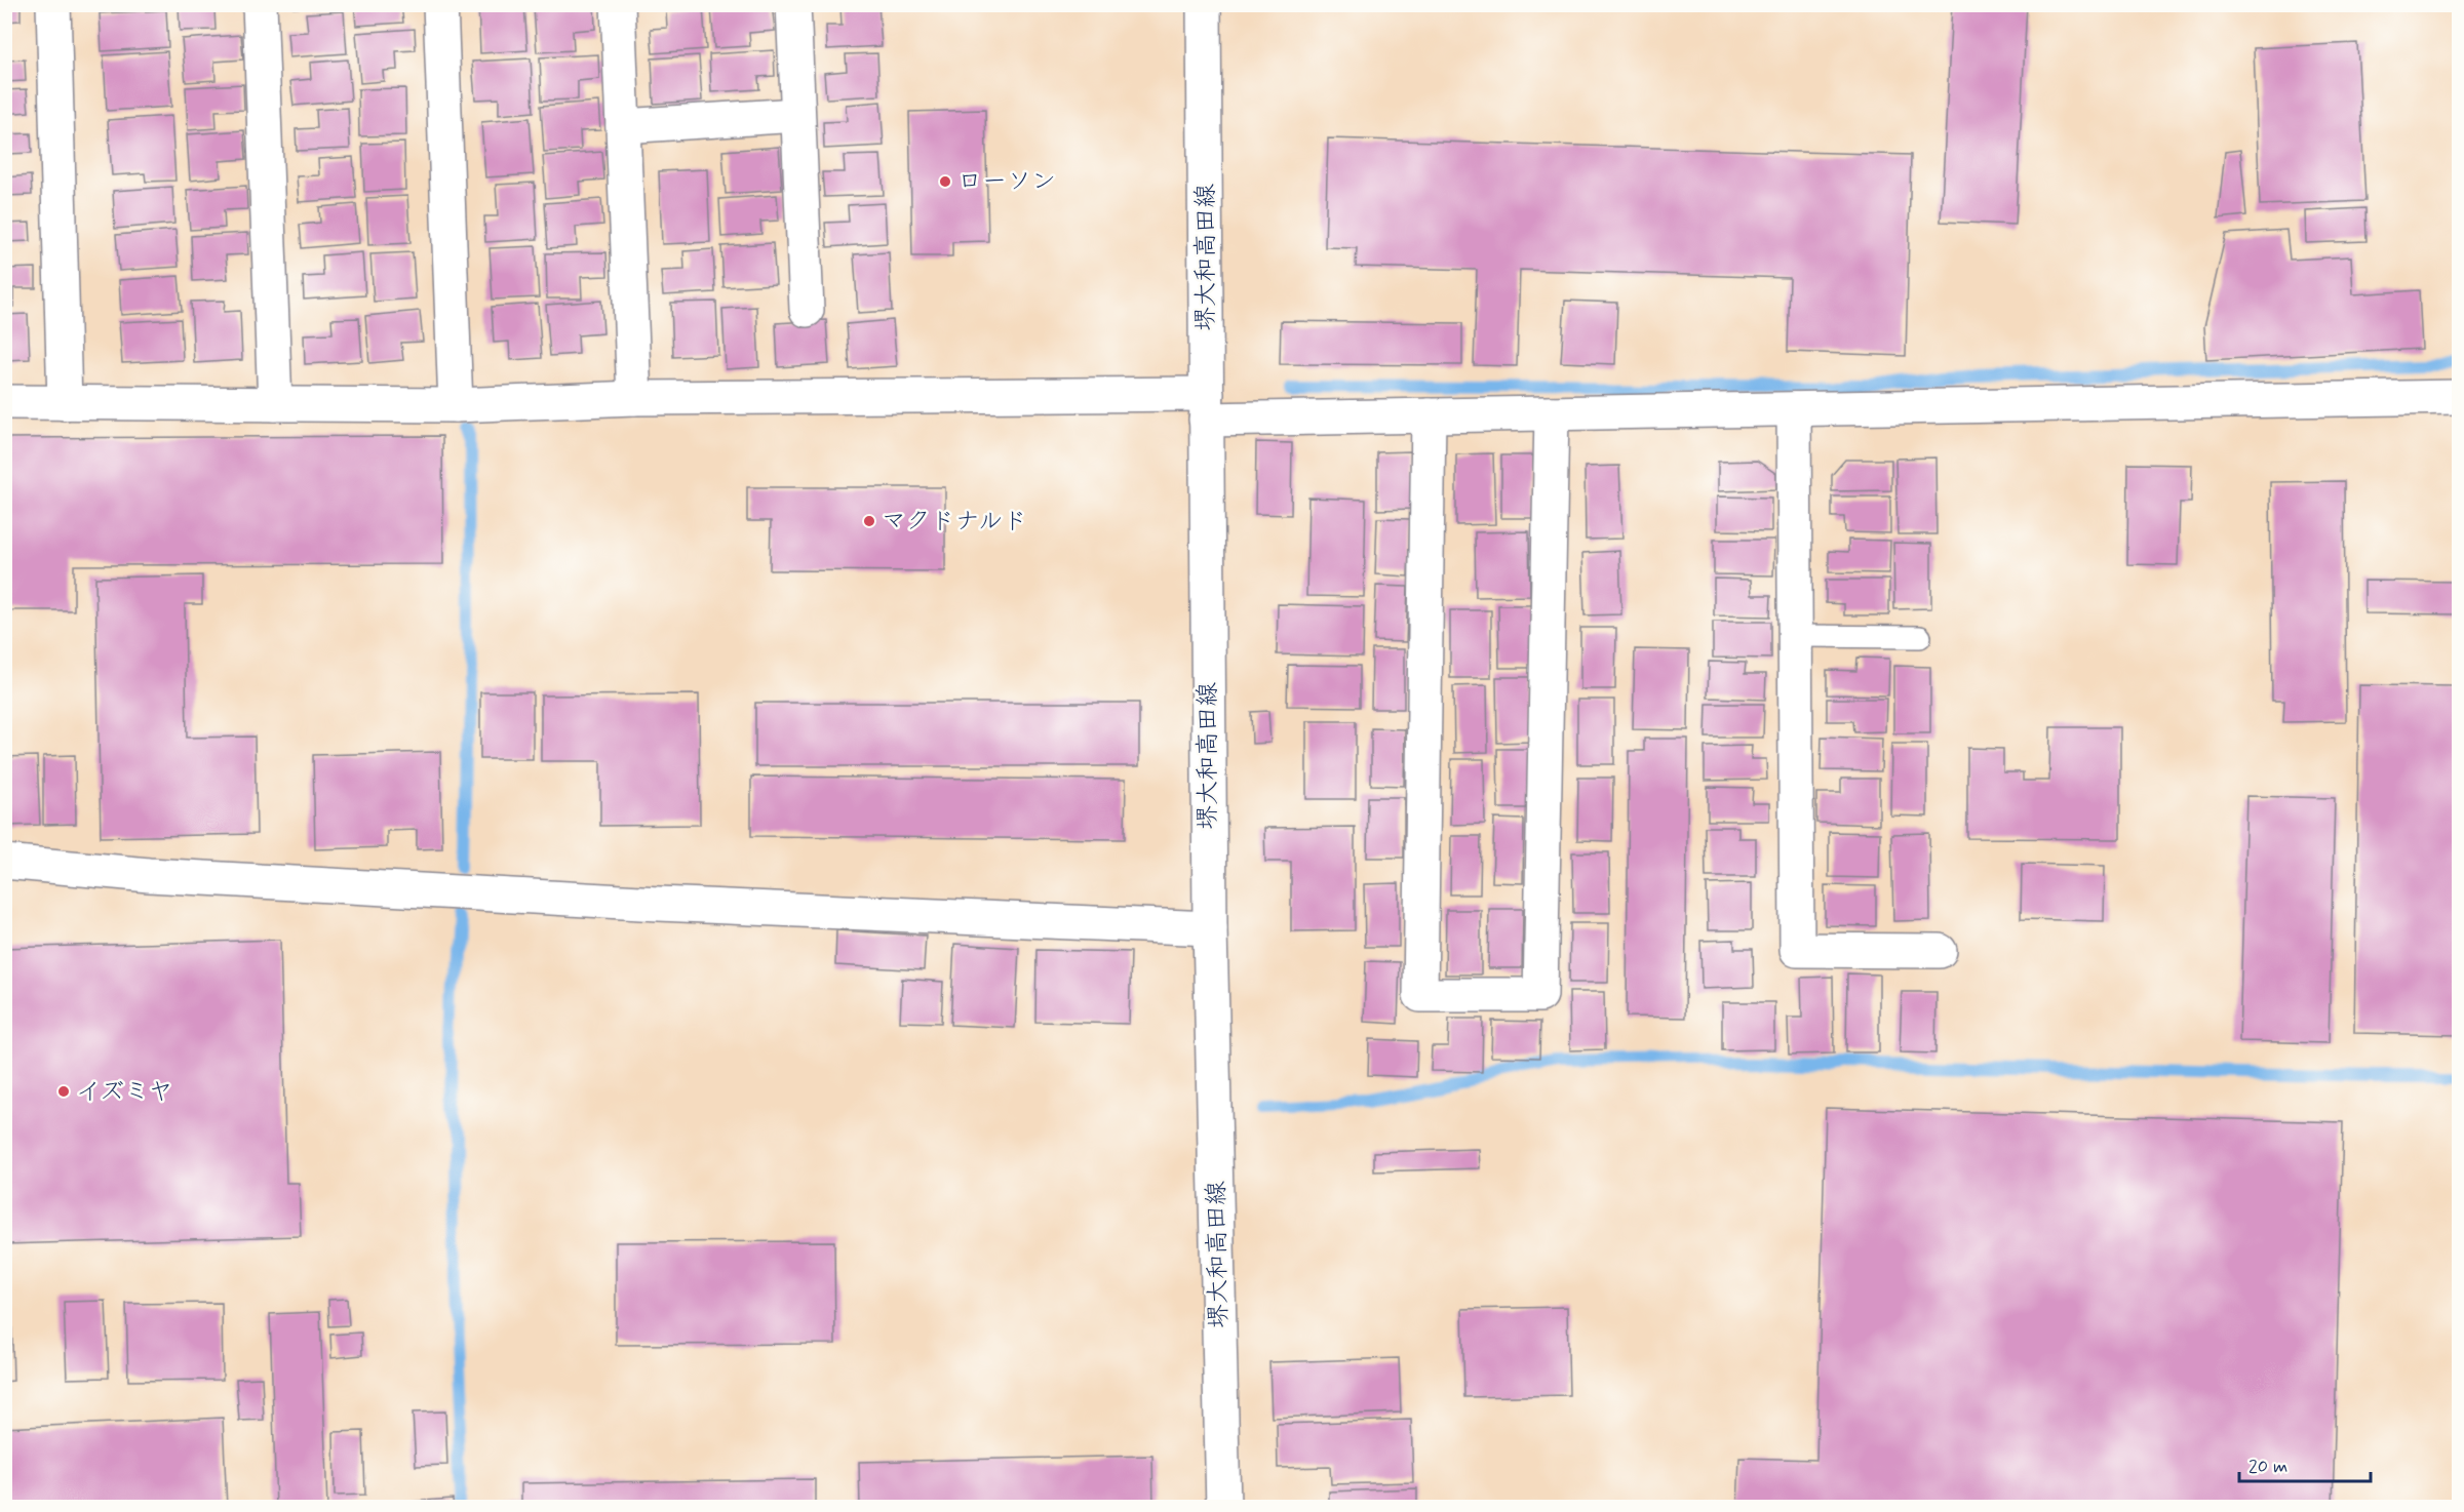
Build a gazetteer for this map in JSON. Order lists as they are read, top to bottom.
{
  "streets": {
    "street": ["堺大和高田線"]
  },
  "places": ["ローソン", "マクドナルド", "イズミヤ"],
  "scale_bar": "20 m"
}
